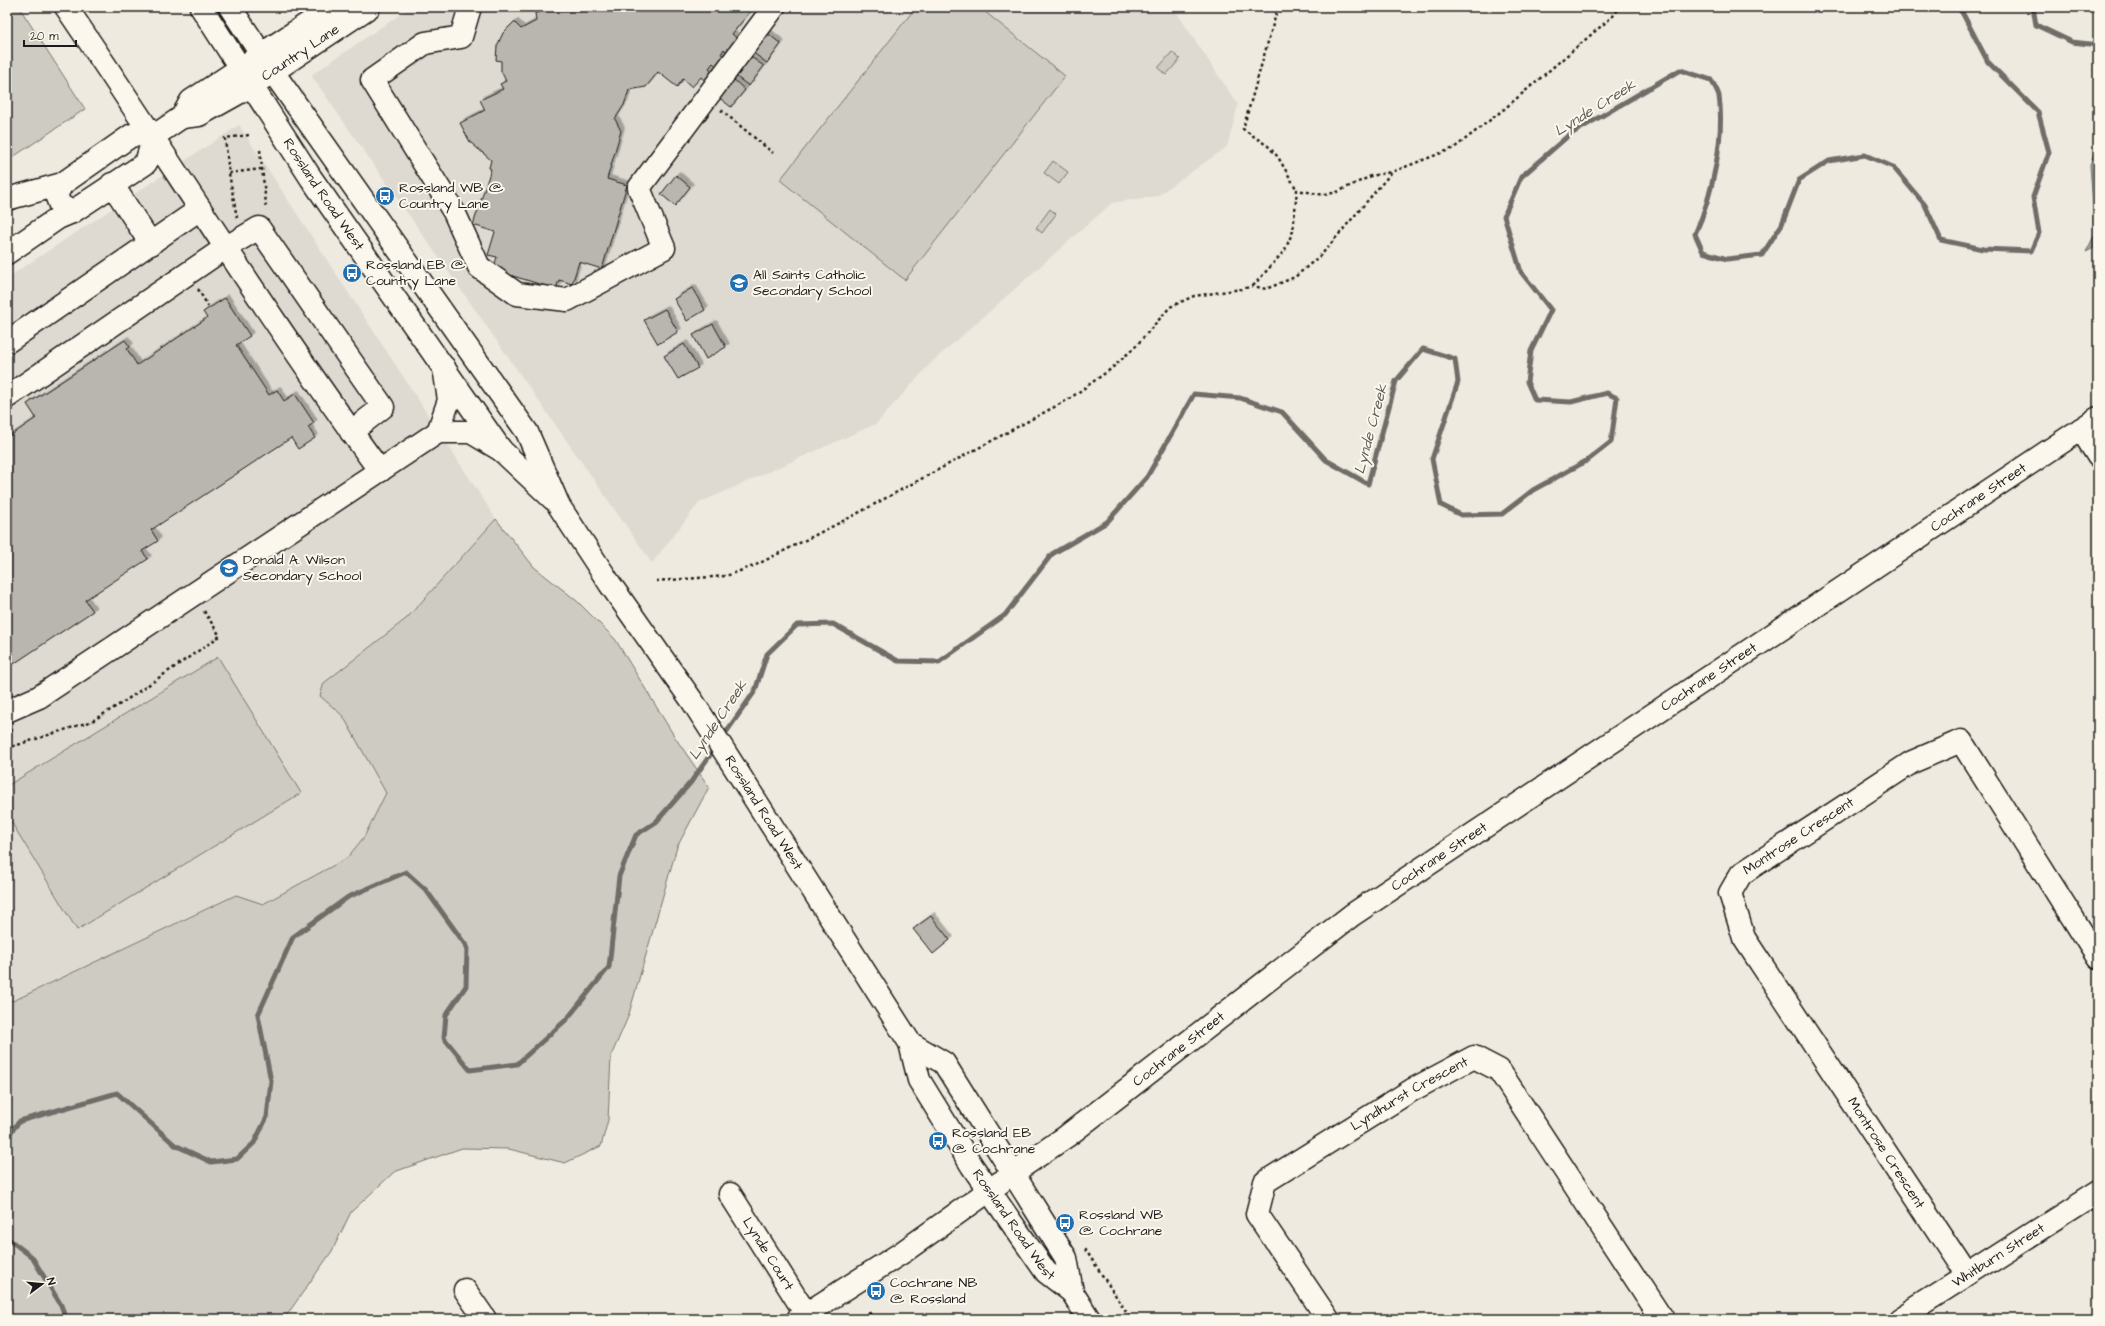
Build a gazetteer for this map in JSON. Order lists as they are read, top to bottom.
{
  "streets": {
    "street": [
      "Country Lane",
      "Rossland Road West",
      "Cochrane Street",
      "Montrose Crescent",
      "Lyndhurst Crescent",
      "Lynde Court",
      "Whitburn Street"
    ]
  },
  "crossings": [
    ["Country Lane", "Rossland Road West"],
    ["Rossland Road West", "Cochrane Street"],
    ["Cochrane Street", "Lynde Court"],
    ["Montrose Crescent", "Whitburn Street"]
  ],
  "water": ["Lynde Creek"],
  "places": {
    "bus stop": [
      "Rossland WB @ Country Lane",
      "Rossland EB @ Country Lane",
      "Rossland EB @ Cochrane",
      "Rossland WB @ Cochrane",
      "Cochrane NB @ Rossland"
    ],
    "school or university": ["All Saints Catholic Secondary School", "Donald A. Wilson Secondary School"]
  },
  "scale_bar": "20 m",
  "north": "right"
}
